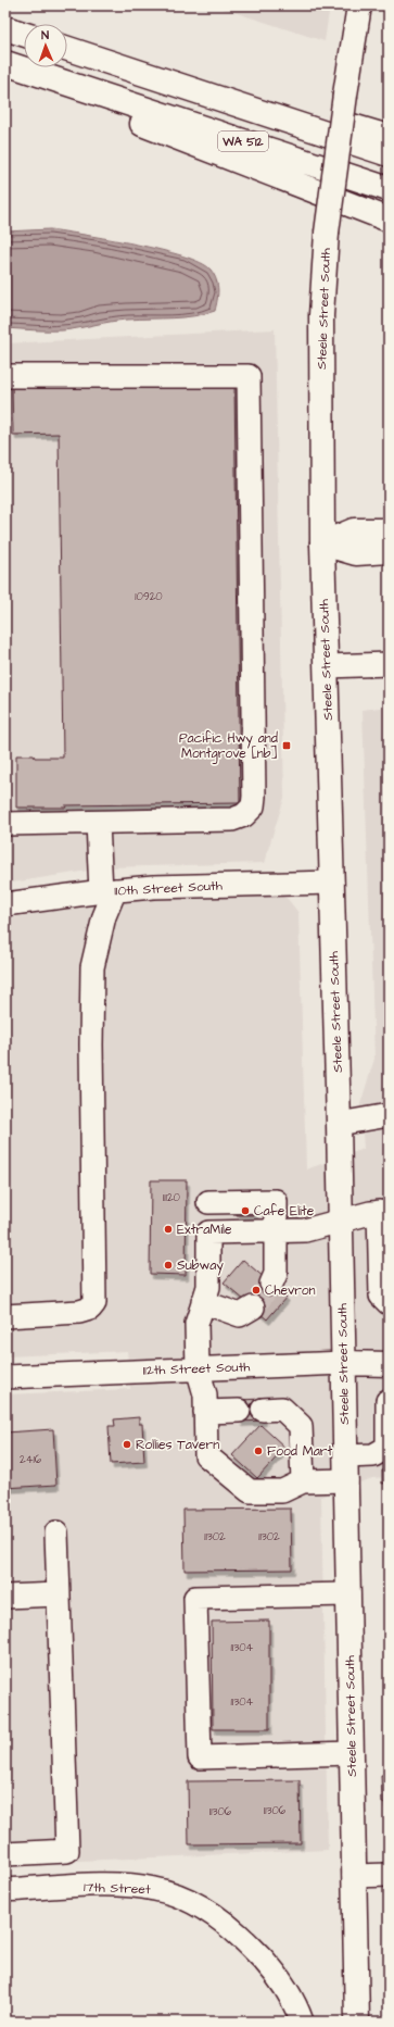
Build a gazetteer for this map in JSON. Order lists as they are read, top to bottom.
{
  "streets": {
    "main road": ["WA 512", "Steele Street South", "112th Street South"],
    "street": ["110th Street South", "17th Street"]
  },
  "crossings": [
    ["Steele Street South", "110th Street South"],
    ["Steele Street South", "112th Street South"]
  ],
  "places": {
    "transit": ["Pacific Hwy and Montgrove [nb]"],
    "other": [
      "Cafe Elite",
      "ExtraMile",
      "Subway",
      "Chevron",
      "Rollies Tavern",
      "Food Mart"
    ]
  },
  "house_numbers": [
    "10920",
    "11120",
    "2416",
    "11302",
    "11302",
    "11304",
    "11304",
    "11306",
    "11306"
  ],
  "north": "top"
}
